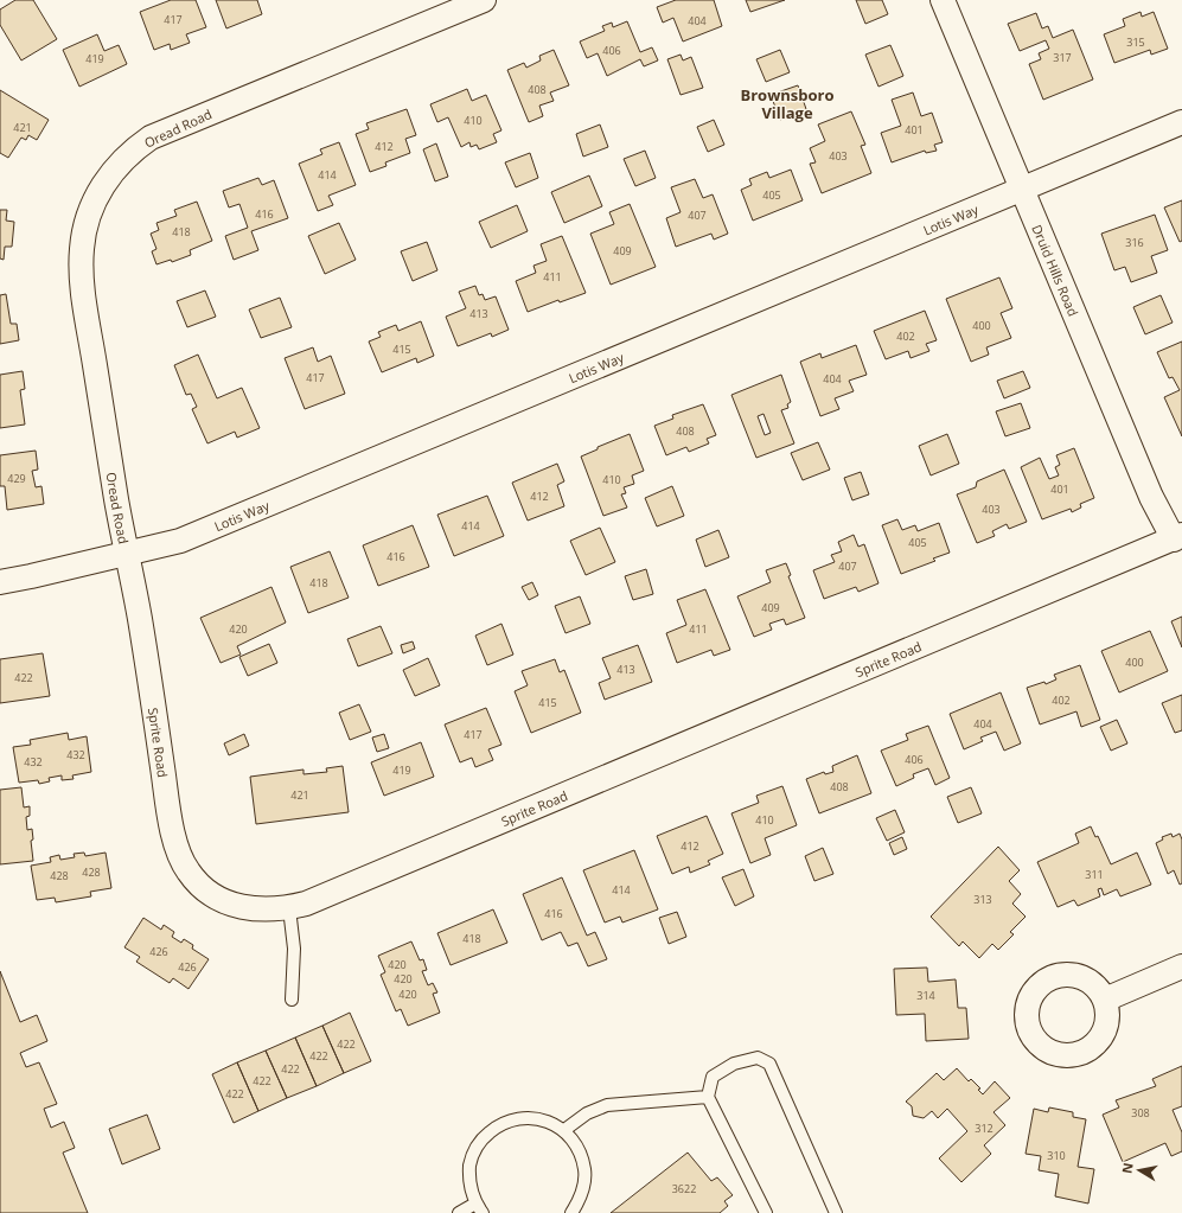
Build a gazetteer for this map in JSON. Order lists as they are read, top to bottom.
{
  "streets": {
    "street": [
      "Oread Road",
      "Lotis Way",
      "Druid Hills Road",
      "Sprite Road"
    ]
  },
  "crossings": [
    ["Oread Road", "Lotis Way"],
    ["Oread Road", "Sprite Road"],
    ["Lotis Way", "Druid Hills Road"],
    ["Lotis Way", "Sprite Road"],
    ["Druid Hills Road", "Sprite Road"]
  ],
  "districts": ["Brownsboro Village"],
  "house_numbers": [
    "417",
    "404",
    "315",
    "406",
    "317",
    "419",
    "408",
    "410",
    "421",
    "401",
    "412",
    "403",
    "414",
    "405",
    "416",
    "407",
    "418",
    "316",
    "409",
    "411",
    "413",
    "400",
    "402",
    "415",
    "417",
    "404",
    "408",
    "429",
    "410",
    "401",
    "412",
    "403",
    "414",
    "405",
    "416",
    "407",
    "418",
    "409",
    "420",
    "411",
    "400",
    "413",
    "422",
    "402",
    "415",
    "404",
    "417",
    "432",
    "406",
    "432",
    "419",
    "408",
    "421",
    "410",
    "412",
    "428",
    "311",
    "428",
    "414",
    "313",
    "416",
    "418",
    "426",
    "420",
    "426",
    "420",
    "420",
    "314",
    "422",
    "422",
    "422",
    "422",
    "422",
    "308",
    "312",
    "310",
    "3622"
  ],
  "north": "left"
}
